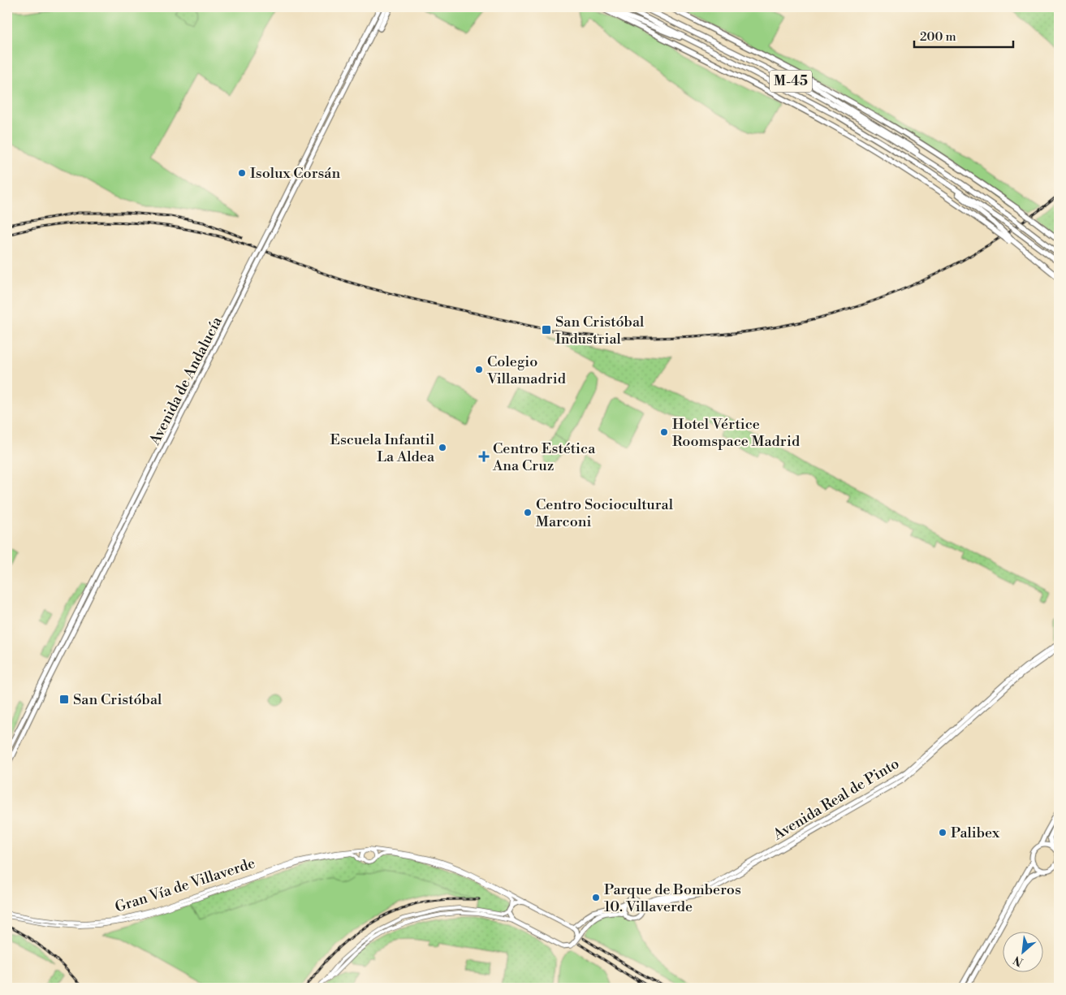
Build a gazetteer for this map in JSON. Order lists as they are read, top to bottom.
{
  "streets": {
    "highway": ["M-45"],
    "main road": ["Avenida de Andalucía", "Avenida Real de Pinto", "Gran Vía de Villaverde"]
  },
  "places": {
    "other": [
      "Isolux Corsán",
      "Colegio Villamadrid",
      "Hotel Vértice Roomspace Madrid",
      "Escuela Infantil La Aldea",
      "Centro Sociocultural Marconi",
      "Palibex",
      "Parque de Bomberos 10. Villaverde"
    ],
    "transit": ["San Cristóbal Industrial", "San Cristóbal"],
    "health": ["Centro Estética Ana Cruz"]
  },
  "scale_bar": "200 m",
  "north": "bottom left"
}
